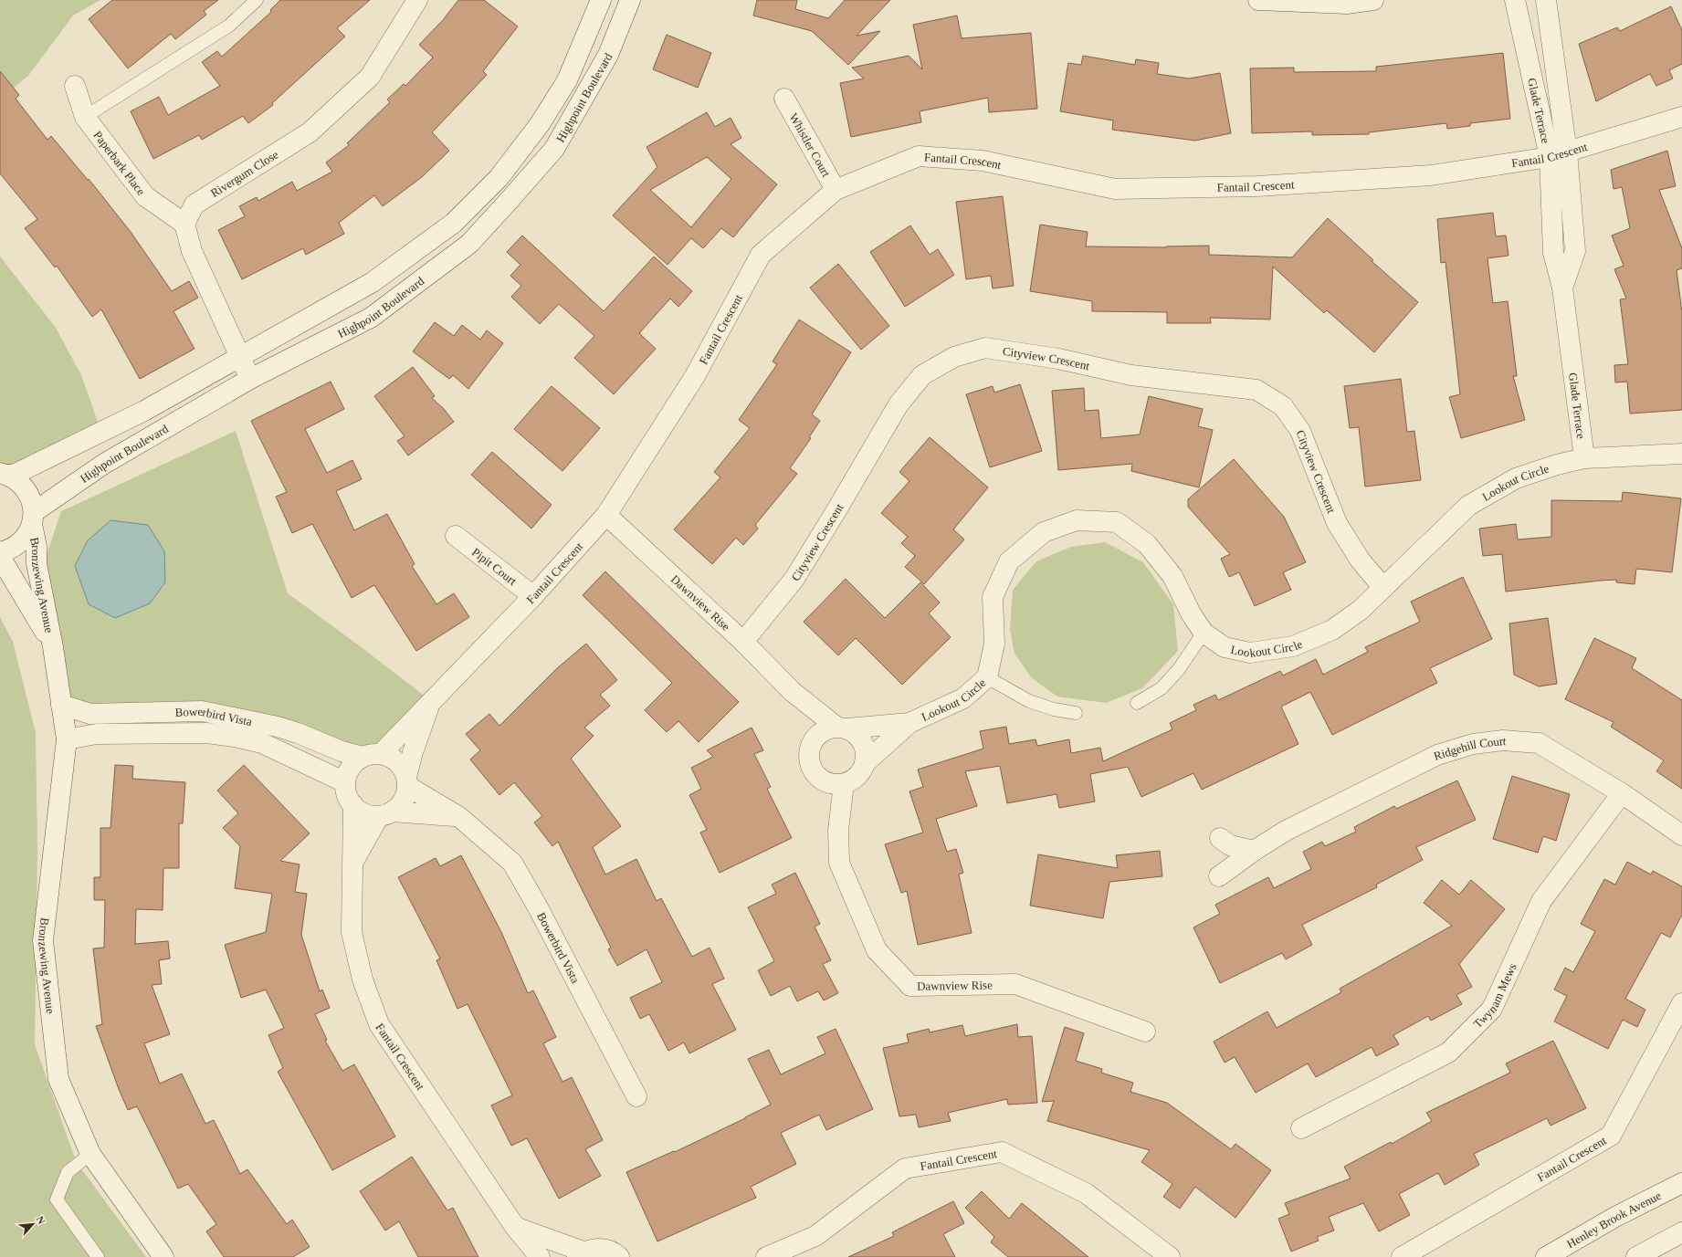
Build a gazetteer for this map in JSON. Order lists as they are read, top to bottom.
{
  "streets": {
    "street": [
      "Highpoint Boulevard",
      "Glade Terrace",
      "Whistler Court",
      "Fantail Crescent",
      "Paperbark Place",
      "Rivergum Close",
      "Cityview Crescent",
      "Lookout Circle",
      "Pipit Court",
      "Bronzewing Avenue",
      "Dawnview Rise",
      "Bowerbird Vista",
      "Ridgehill Court",
      "Twynam Mews",
      "Henley Brook Avenue"
    ]
  },
  "crossings": [
    ["Highpoint Boulevard", "Bronzewing Avenue"],
    ["Glade Terrace", "Fantail Crescent"],
    ["Glade Terrace", "Lookout Circle"],
    ["Whistler Court", "Fantail Crescent"],
    ["Fantail Crescent", "Pipit Court"],
    ["Fantail Crescent", "Dawnview Rise"],
    ["Fantail Crescent", "Bowerbird Vista"],
    ["Paperbark Place", "Rivergum Close"],
    ["Cityview Crescent", "Lookout Circle"],
    ["Cityview Crescent", "Dawnview Rise"],
    ["Lookout Circle", "Dawnview Rise"],
    ["Bronzewing Avenue", "Bowerbird Vista"],
    ["Ridgehill Court", "Twynam Mews"]
  ],
  "north": "top right"
}
